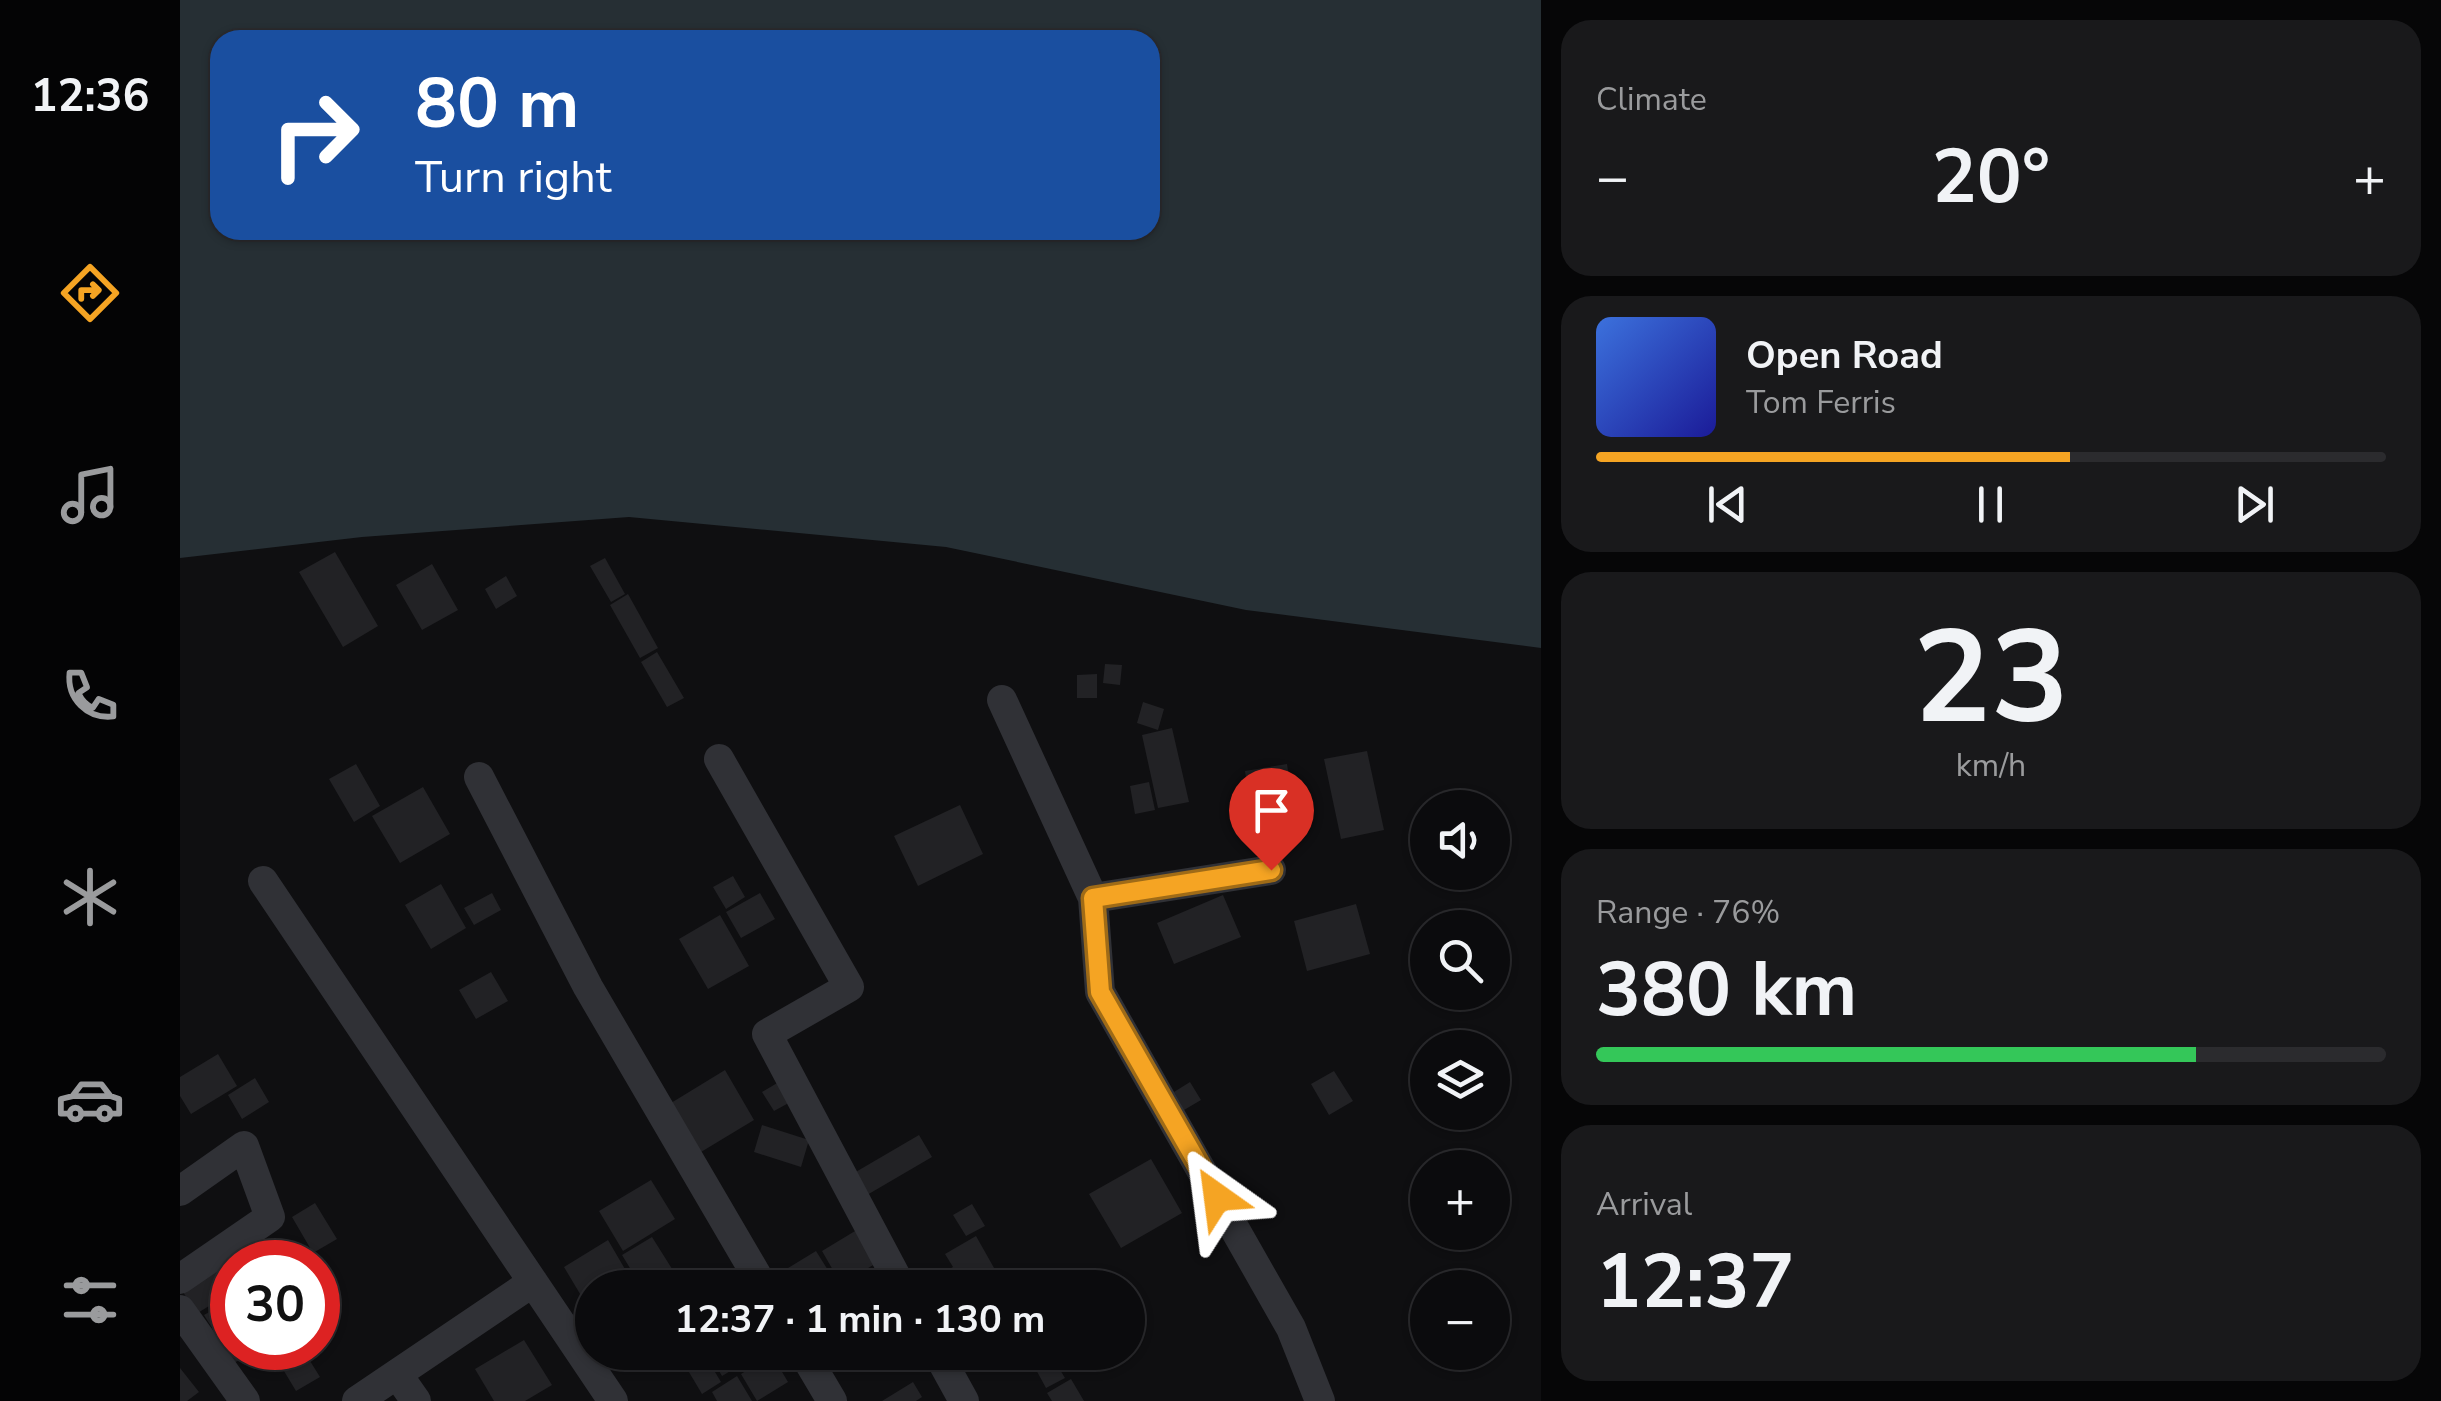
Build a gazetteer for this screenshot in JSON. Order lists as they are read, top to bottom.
{
  "page": {
    "tabs": "12:36",
    "tile": [
      "Climate",
      ["23", "km/h"],
      ["Range · 76%", "380 km"],
      ["Arrival", "12:37"]
    ],
    "turn": ["80 m", "Turn right"],
    "heat": ["−", "20°", "+"],
    "song": ["Open Road", "Tom Ferris"],
    "map_buttons": ["+", "−"],
    "limit": "30",
    "trip": "12:37 · 1 min · 130 m"
  }
}
